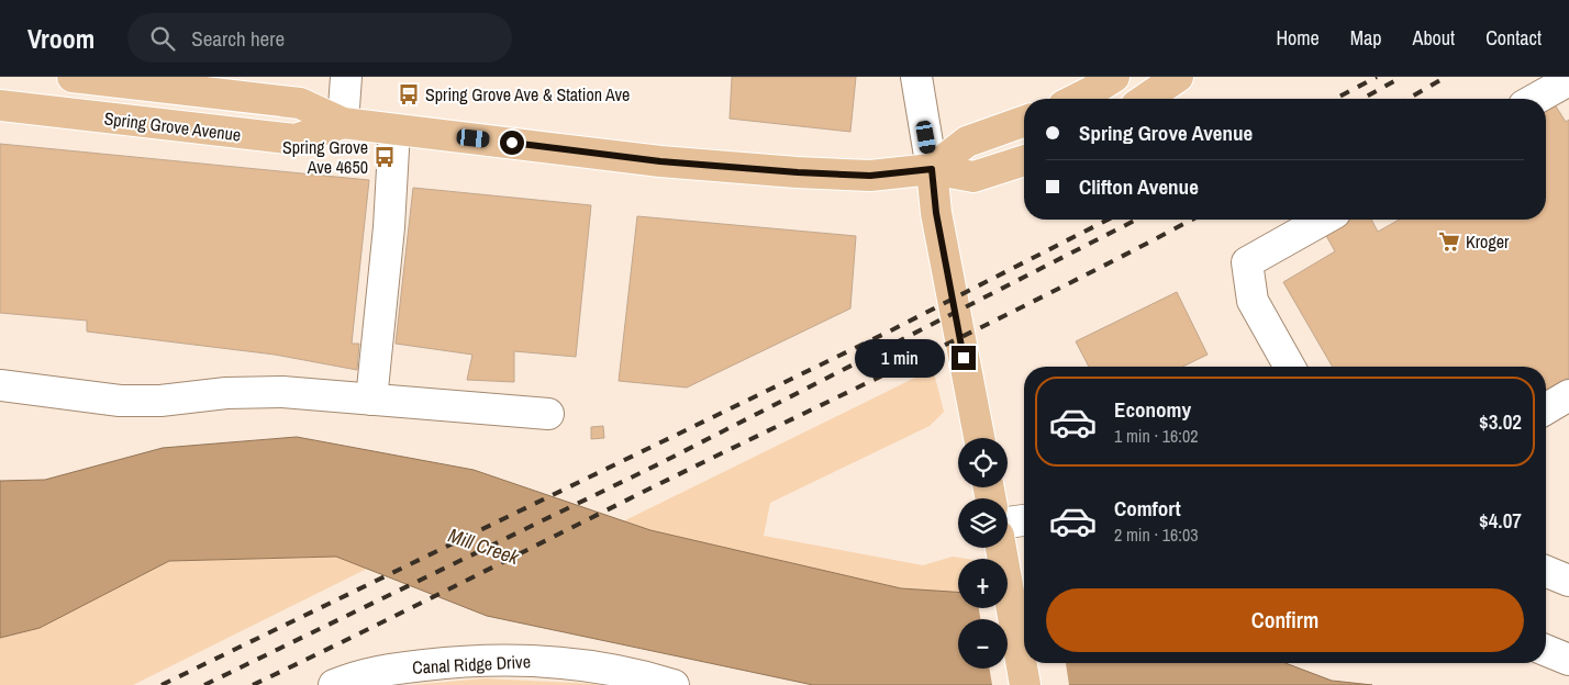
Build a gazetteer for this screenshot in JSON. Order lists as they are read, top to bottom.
{
  "streets": {
    "main road": ["Spring Grove Avenue"],
    "street": ["Canal Ridge Drive"]
  },
  "water": ["Mill Creek"],
  "places": {
    "bus stop": ["Spring Grove Ave & Station Ave", "Spring Grove Ave 4650"],
    "supermarket": ["Kroger"]
  },
  "page": {
    "header": "Vroom",
    "search": "Search here",
    "nav": [
      "Home",
      "Map",
      "About",
      "Contact"
    ],
    "banner": ["Spring Grove Avenue", "Clifton Avenue"],
    "bubble": "1 min",
    "list": [
      {
        "name": "Economy",
        "note": "1 min · 16:02",
        "value": "$3.02"
      },
      {
        "name": "Comfort",
        "note": "2 min · 16:03",
        "value": "$4.07"
      }
    ],
    "map_buttons": ["+", "−"],
    "buttons": "Confirm"
  }
}
